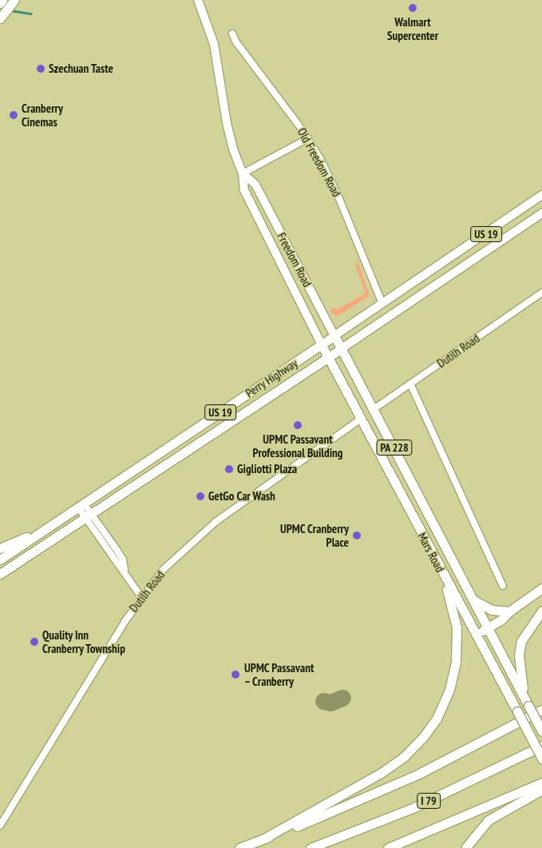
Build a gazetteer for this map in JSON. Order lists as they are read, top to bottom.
{
  "streets": {
    "highway": [
      "US 19",
      "Freedom Road",
      "Perry Highway",
      "PA 228",
      "Mars Road",
      "I 79"
    ],
    "street": ["Old Freedom Road", "Dutilh Road"]
  },
  "crossings": [
    ["Old Freedom Road", "Perry Highway"],
    ["Freedom Road", "Perry Highway"],
    ["Freedom Road", "Mars Road"],
    ["Dutilh Road", "Mars Road"],
    ["Perry Highway", "Mars Road"]
  ],
  "places": [
    "Walmart Supercenter",
    "Szechuan Taste",
    "Cranberry Cinemas",
    "UPMC Passavant Professional Building",
    "Gigliotti Plaza",
    "GetGo Car Wash",
    "UPMC Cranberry Place",
    "Quality Inn Cranberry Township",
    "UPMC Passavant – Cranberry"
  ]
}
